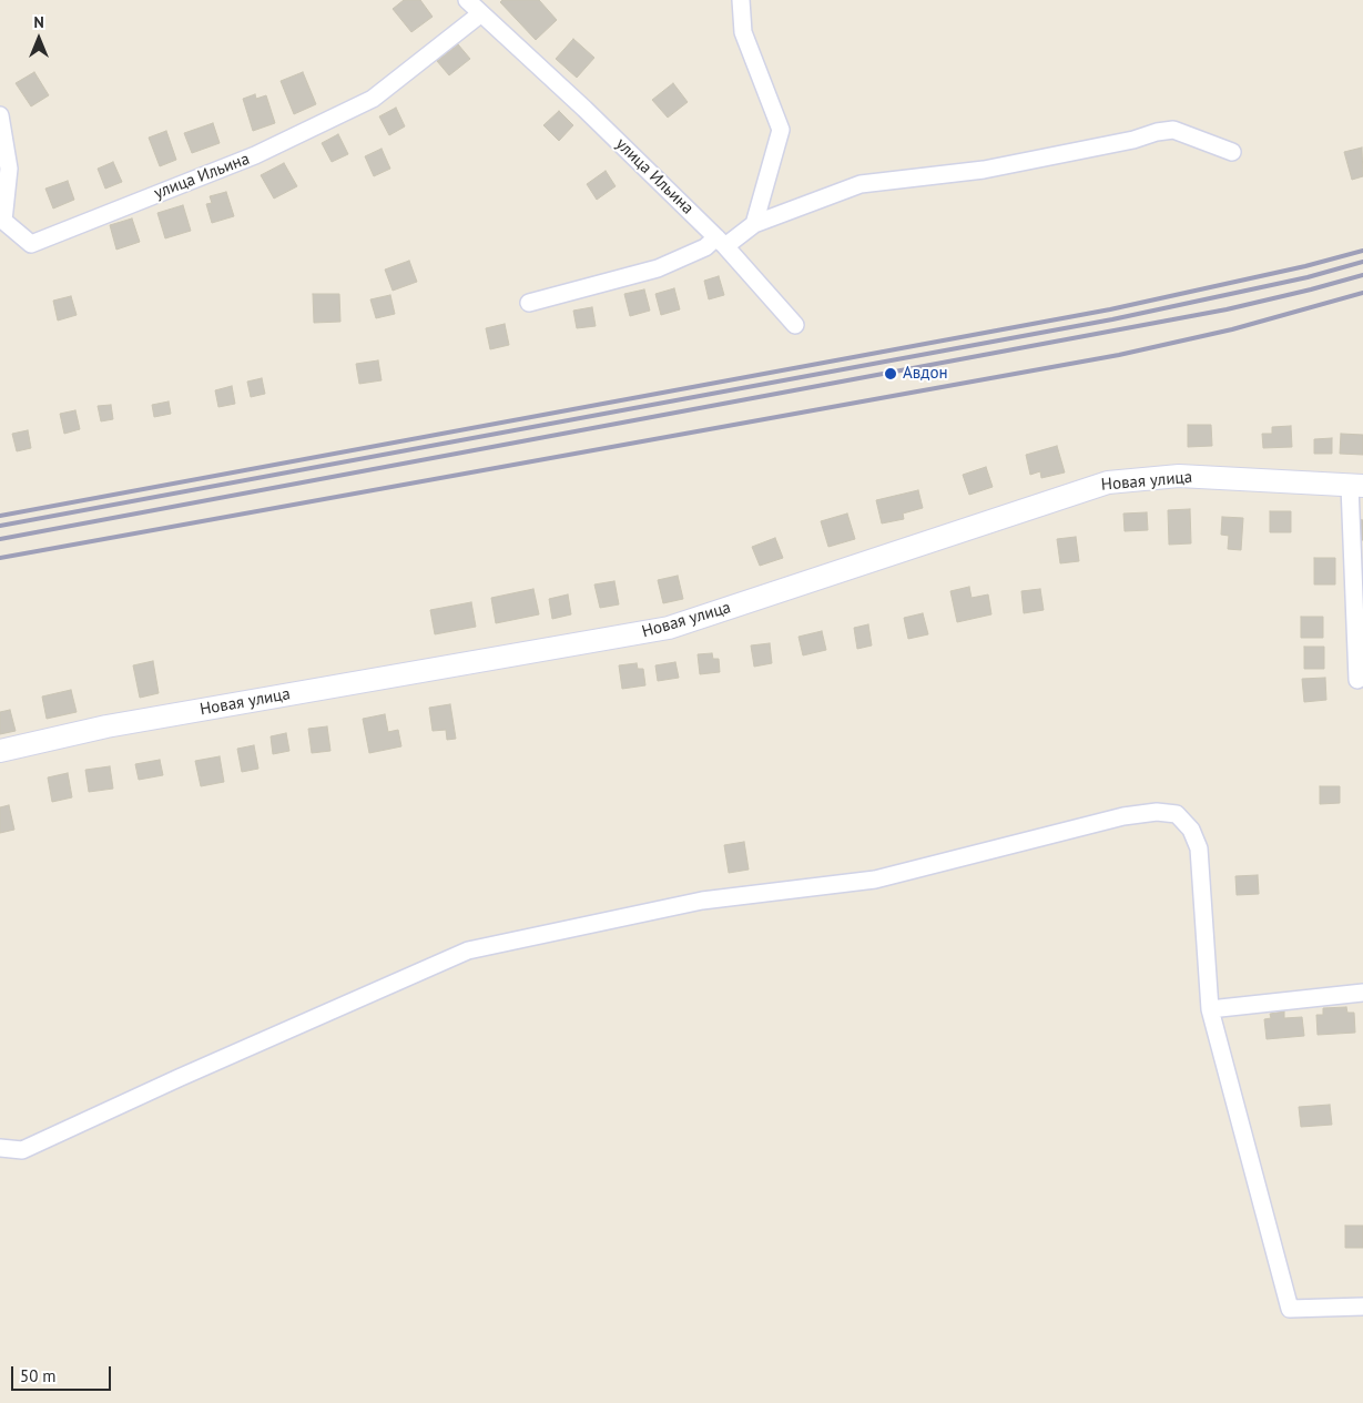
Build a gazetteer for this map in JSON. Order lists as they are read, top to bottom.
{
  "streets": {
    "street": ["улица Ильина", "Новая улица"]
  },
  "places": ["Авдон"],
  "scale_bar": "50 m",
  "north": "top"
}
